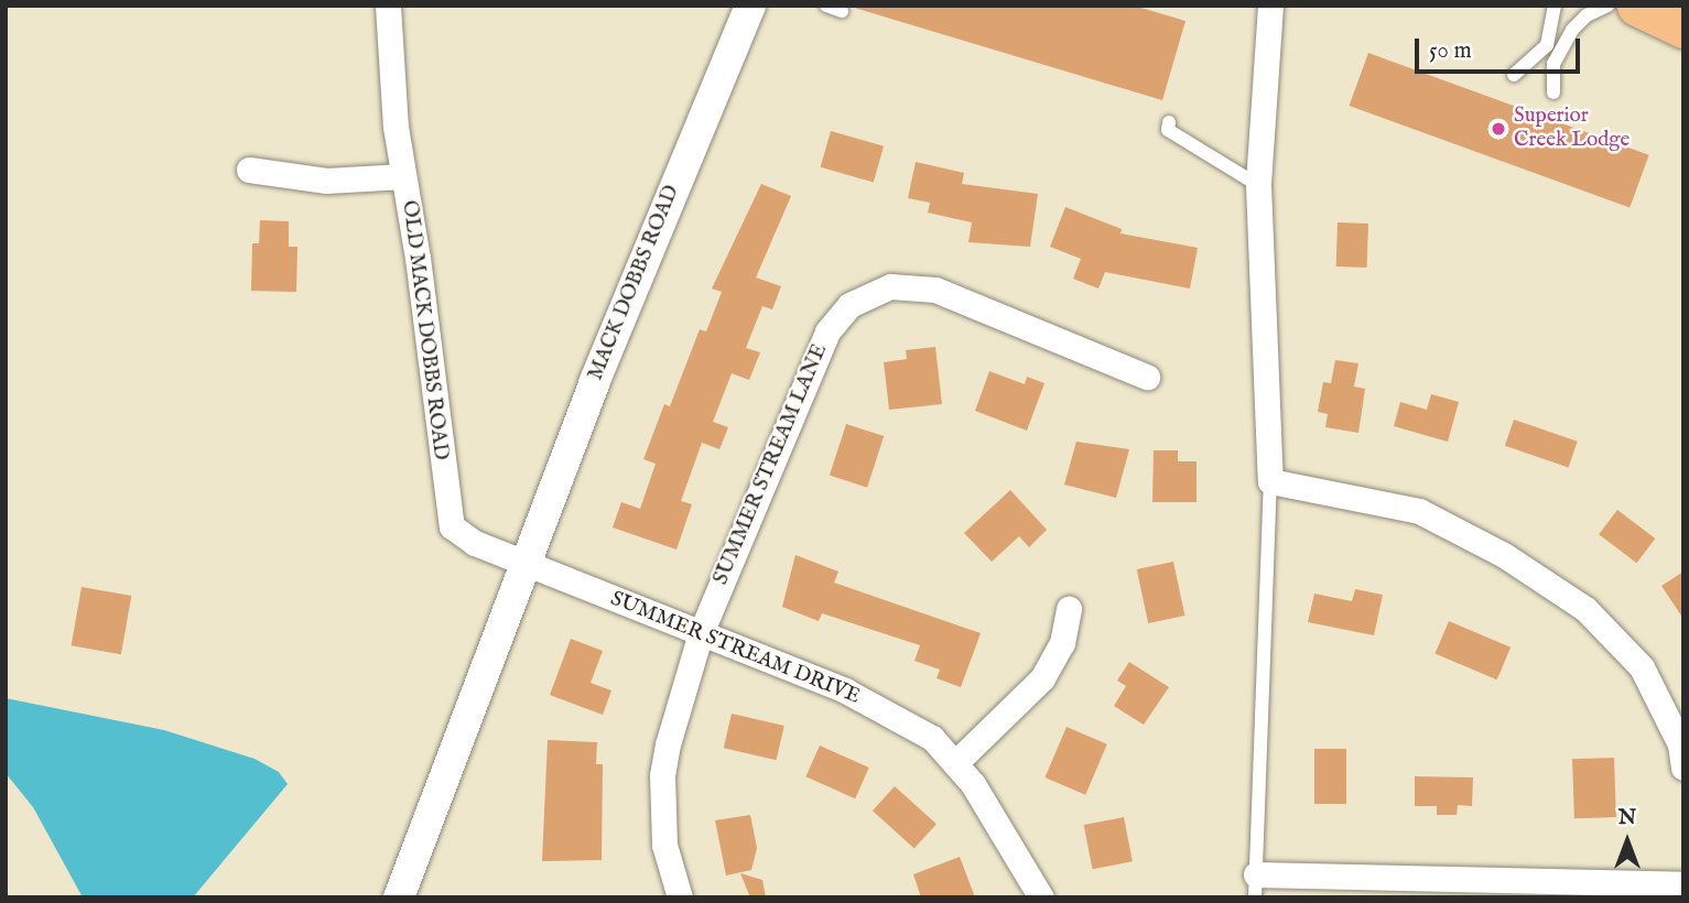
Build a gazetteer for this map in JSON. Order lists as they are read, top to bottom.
{
  "streets": {
    "street": [
      "MACK DOBBS ROAD",
      "OLD MACK DOBBS ROAD",
      "SUMMER STREAM LANE",
      "SUMMER STREAM DRIVE"
    ]
  },
  "crossings": [
    ["MACK DOBBS ROAD", "OLD MACK DOBBS ROAD"],
    ["MACK DOBBS ROAD", "SUMMER STREAM DRIVE"],
    ["OLD MACK DOBBS ROAD", "SUMMER STREAM DRIVE"],
    ["SUMMER STREAM LANE", "SUMMER STREAM DRIVE"]
  ],
  "places": ["Superior Creek Lodge"],
  "scale_bar": "50 m",
  "north": "top"
}
